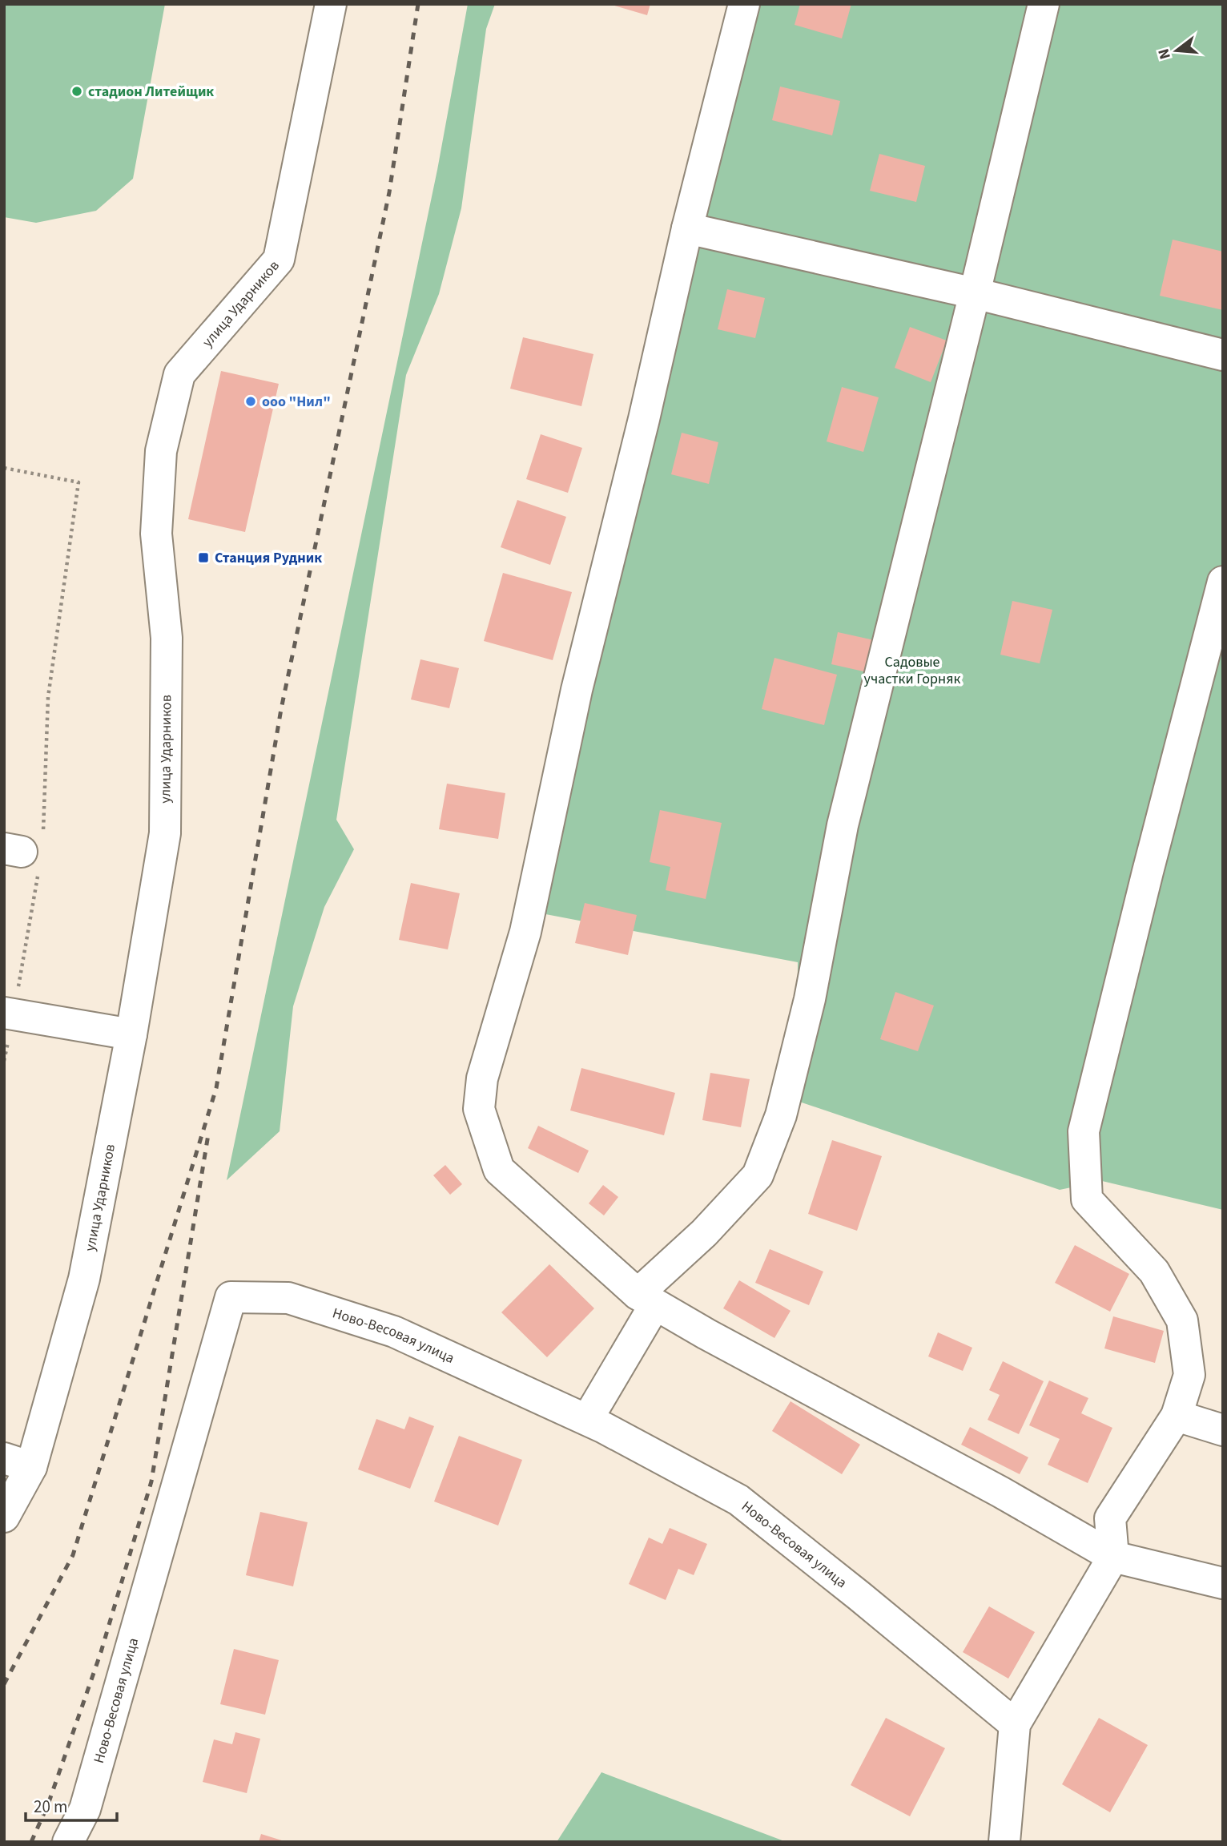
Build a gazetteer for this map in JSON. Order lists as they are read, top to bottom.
{
  "streets": {
    "street": ["улица Ударников", "Ново-Весовая улица"]
  },
  "parks": ["Садовые участки Горняк"],
  "places": {
    "other": ["стадион Литейщик", "ооо \"Нил\""],
    "transit": ["Станция Рудник"]
  },
  "scale_bar": "20 m",
  "north": "left"
}
